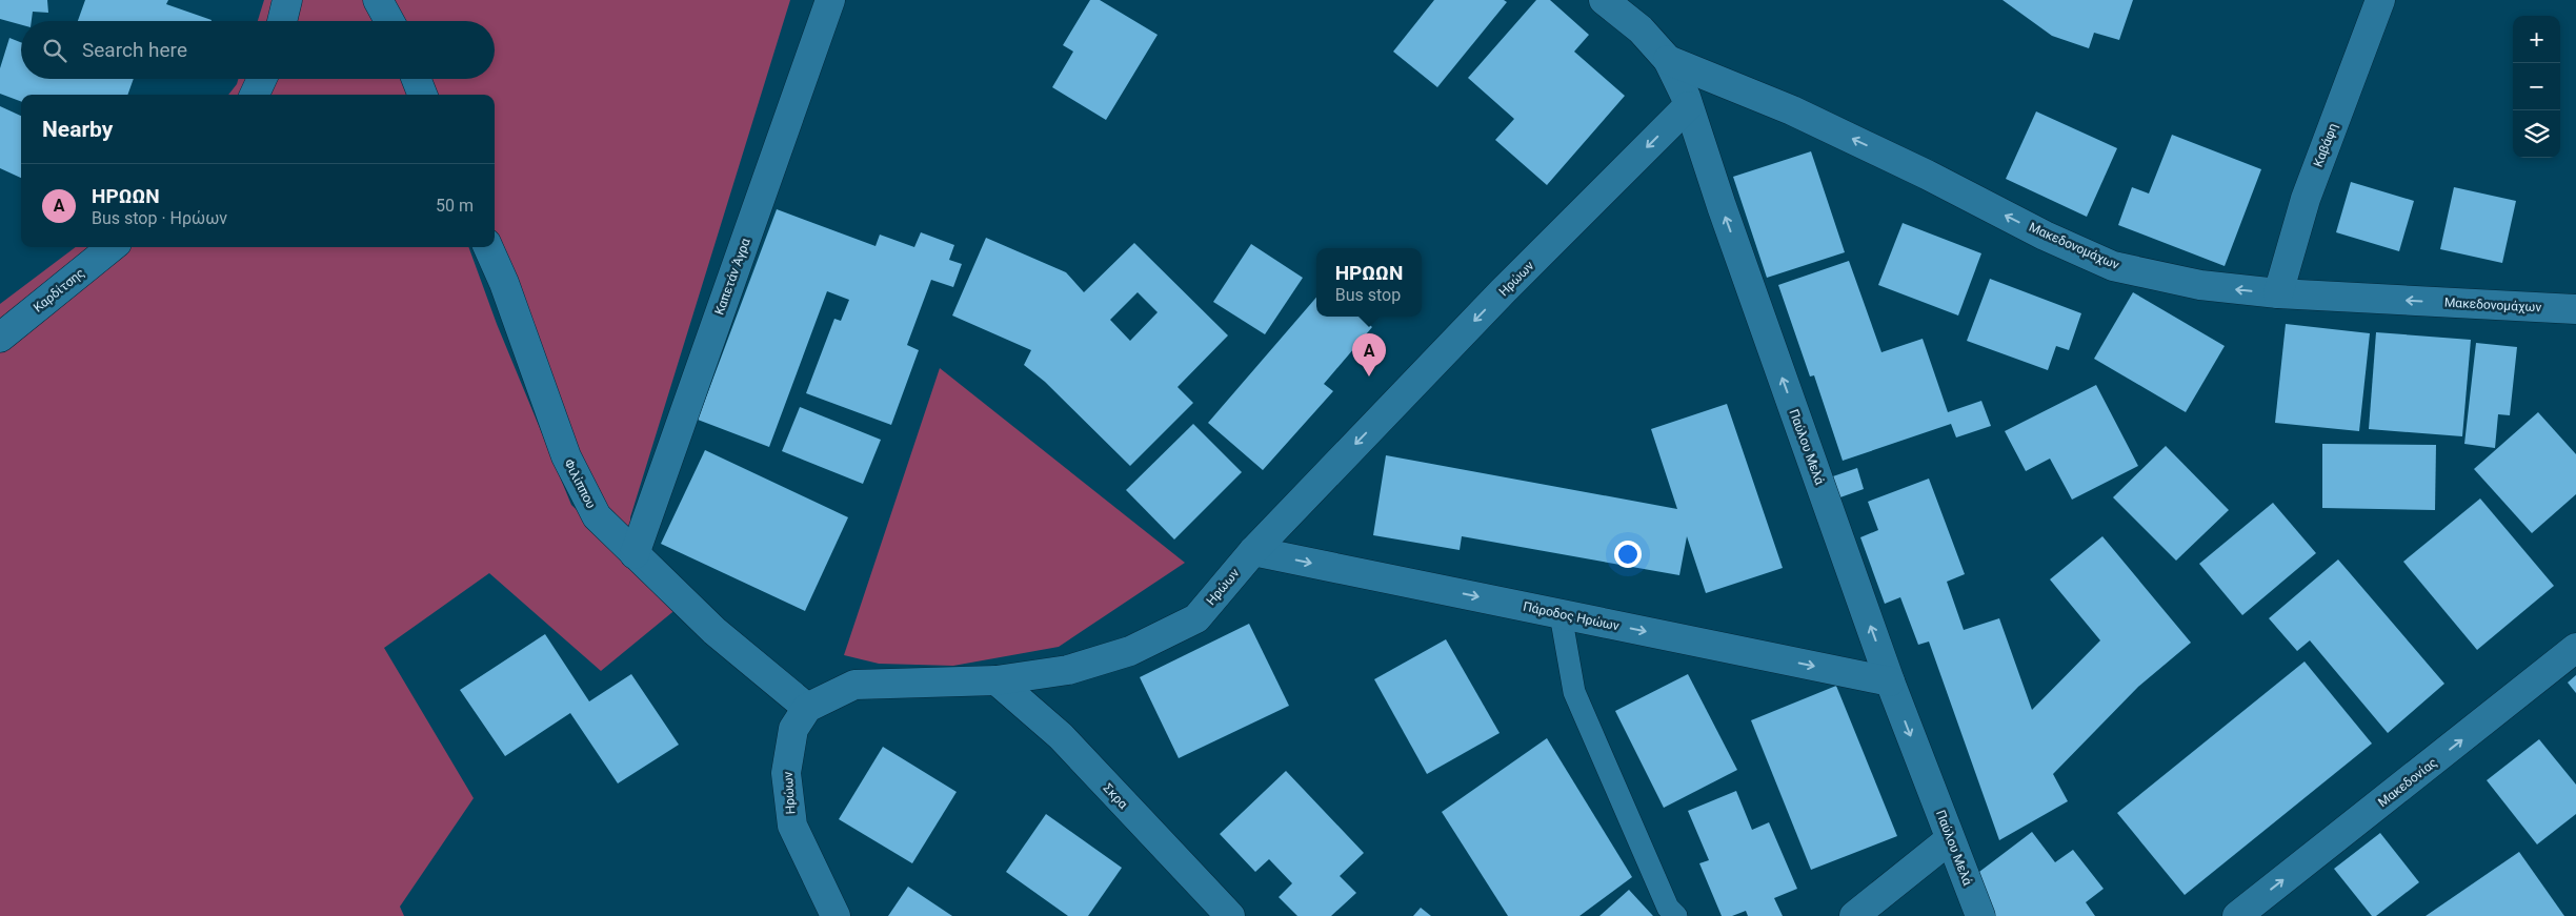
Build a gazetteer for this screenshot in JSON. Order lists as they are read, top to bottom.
{
  "streets": {
    "street": [
      "Καβάφη",
      "Μακεδονομάχων",
      "Καπετάν Άγρα",
      "Ηρώων",
      "Καρδίτσης",
      "Παύλου Μελά",
      "Φιλίππου",
      "Πάροδος Ηρώων",
      "Μακεδονίας",
      "Σκρα"
    ]
  },
  "crossings": [
    ["Καβάφη", "Μακεδονομάχων"],
    ["Μακεδονομάχων", "Παύλου Μελά"],
    ["Καπετάν Άγρα", "Φιλίππου"],
    ["Ηρώων", "Παύλου Μελά"],
    ["Ηρώων", "Φιλίππου"],
    ["Ηρώων", "Πάροδος Ηρώων"],
    ["Ηρώων", "Σκρα"],
    ["Παύλου Μελά", "Πάροδος Ηρώων"]
  ],
  "one_way": [
    "Μακεδονομάχων",
    "Ηρώων",
    "Πάροδος Ηρώων",
    "Μακεδονίας"
  ],
  "page": {
    "map_buttons": ["+", "−"],
    "search": "Search here",
    "heading": "Nearby",
    "list": [
      {
        "mark": "A",
        "name": "ΗΡΩΩΝ",
        "note": "Bus stop · Ηρώων",
        "value": "50 m"
      }
    ],
    "popup": ["ΗΡΩΩΝ", "Bus stop"],
    "pins": "A"
  }
}
